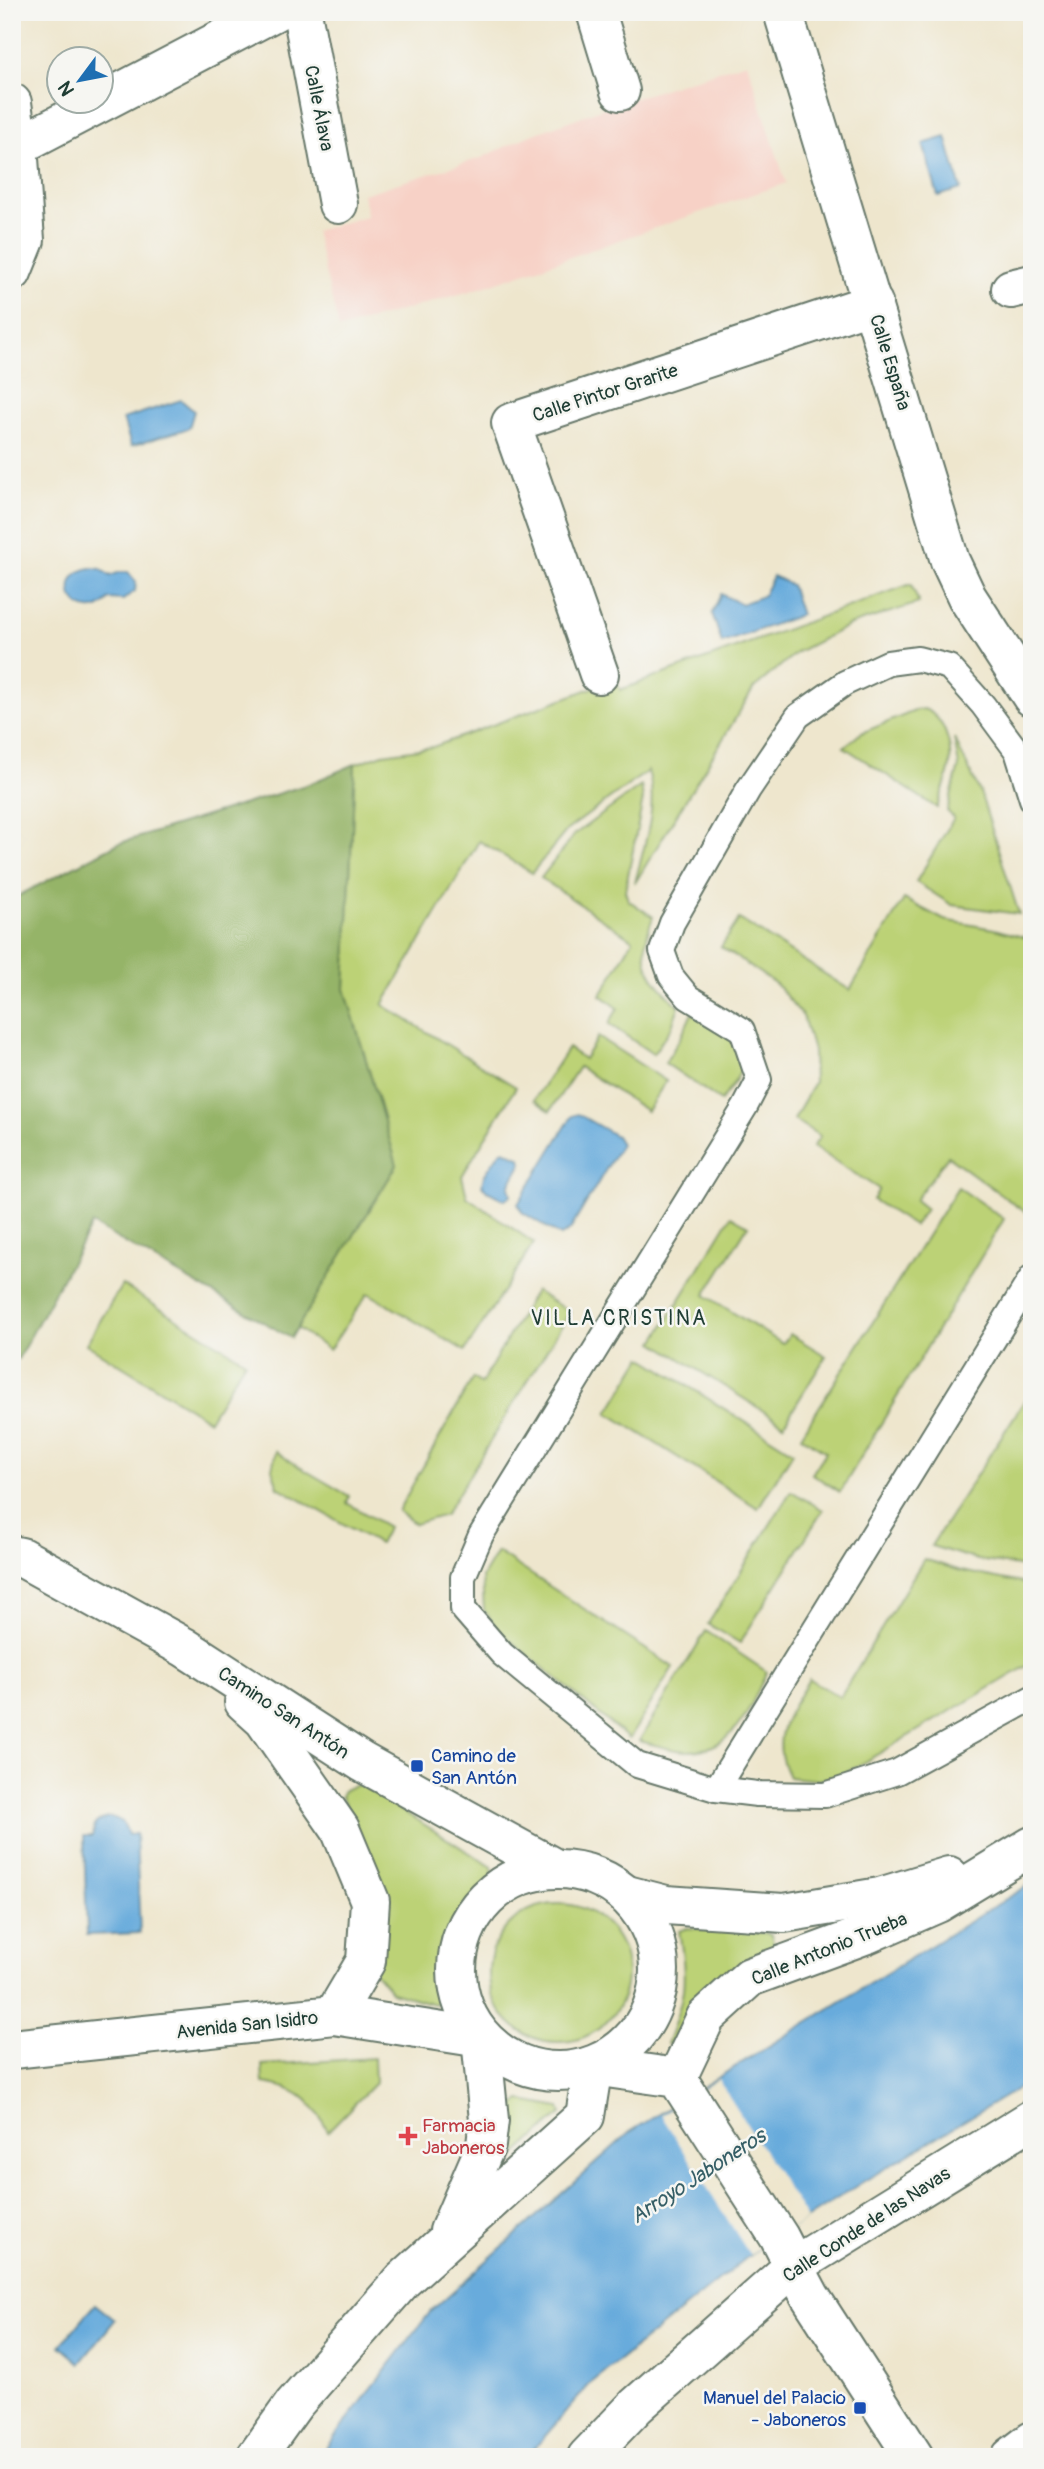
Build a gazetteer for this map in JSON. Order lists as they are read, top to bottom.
{
  "streets": {
    "main road": [
      "Calle Álava",
      "Calle España",
      "Calle Pintor Grarite",
      "Camino San Antón",
      "Calle Antonio Trueba",
      "Avenida San Isidro",
      "Calle Conde de las Navas"
    ]
  },
  "crossings": [
    ["Calle España", "Calle Pintor Grarite"],
    ["Camino San Antón", "Calle Antonio Trueba"],
    ["Camino San Antón", "Avenida San Isidro"],
    ["Calle Antonio Trueba", "Avenida San Isidro"]
  ],
  "districts": ["VILLA CRISTINA"],
  "water": ["Arroyo Jaboneros"],
  "places": {
    "transit": ["Camino de San Antón", "Manuel del Palacio - Jaboneros"],
    "health": ["Farmacia Jaboneros"]
  },
  "north": "bottom left"
}
